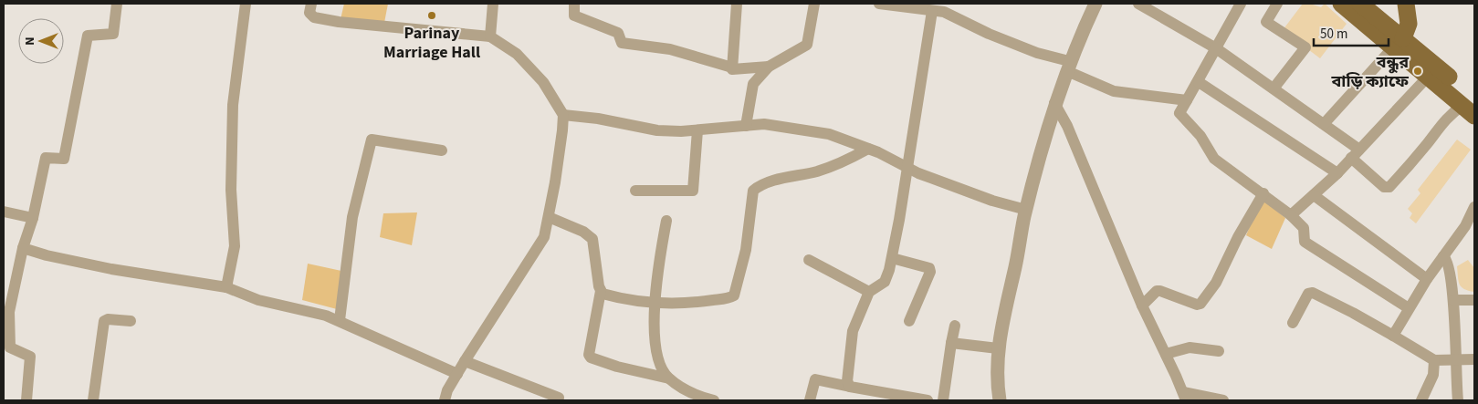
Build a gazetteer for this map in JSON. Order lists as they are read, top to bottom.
{
  "places": ["Parinay Marriage Hall", "বন্ধুর বাড়ি ক্যাফে"],
  "scale_bar": "50 m",
  "north": "left"
}
